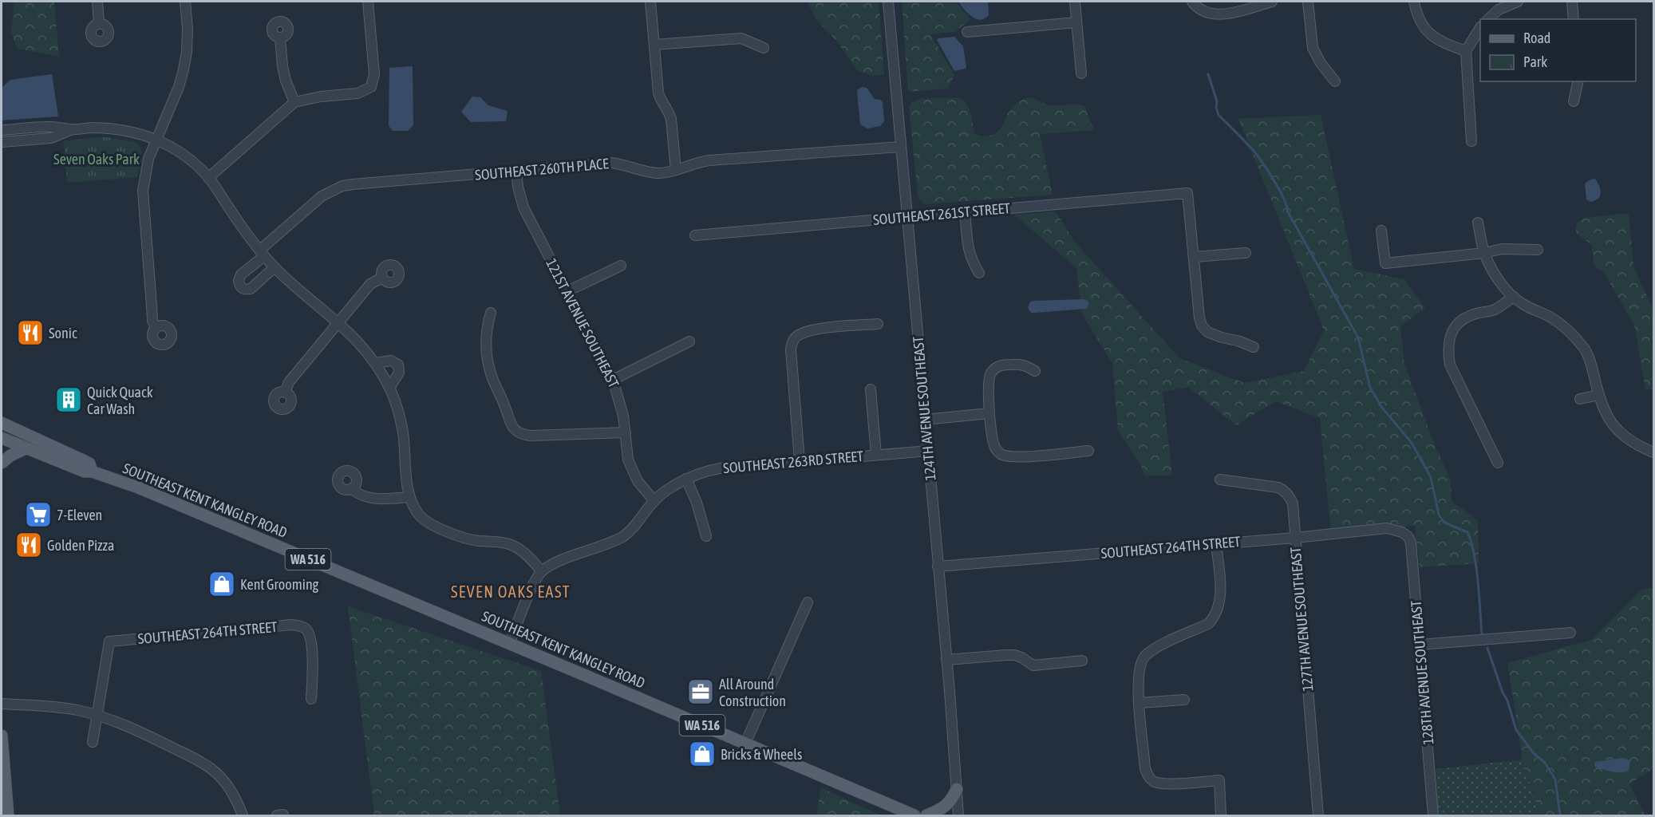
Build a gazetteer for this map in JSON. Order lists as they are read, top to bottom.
{
  "streets": {
    "main road": ["SOUTHEAST KENT KANGLEY ROAD", "WA 516"],
    "street": [
      "SOUTHEAST 260TH PLACE",
      "SOUTHEAST 261ST STREET",
      "121ST AVENUE SOUTHEAST",
      "124TH AVENUE SOUTHEAST",
      "SOUTHEAST 263RD STREET",
      "SOUTHEAST 264TH STREET",
      "127TH AVENUE SOUTHEAST",
      "128TH AVENUE SOUTHEAST"
    ]
  },
  "crossings": [
    ["SOUTHEAST 260TH PLACE", "121ST AVENUE SOUTHEAST"],
    ["SOUTHEAST 260TH PLACE", "124TH AVENUE SOUTHEAST"],
    ["SOUTHEAST 261ST STREET", "124TH AVENUE SOUTHEAST"],
    ["121ST AVENUE SOUTHEAST", "SOUTHEAST 263RD STREET"],
    ["124TH AVENUE SOUTHEAST", "SOUTHEAST 263RD STREET"],
    ["124TH AVENUE SOUTHEAST", "SOUTHEAST 264TH STREET"],
    ["SOUTHEAST 264TH STREET", "127TH AVENUE SOUTHEAST"],
    ["SOUTHEAST 264TH STREET", "128TH AVENUE SOUTHEAST"]
  ],
  "districts": ["SEVEN OAKS EAST"],
  "parks": ["Seven Oaks Park"],
  "places": {
    "restaurant": ["Sonic", "Golden Pizza"],
    "building": ["Quick Quack Car Wash"],
    "supermarket": ["7-Eleven"],
    "shop": ["Kent Grooming", "Bricks & Wheels"],
    "office": ["All Around Construction"]
  },
  "legend": ["Road", "Park"]
}
